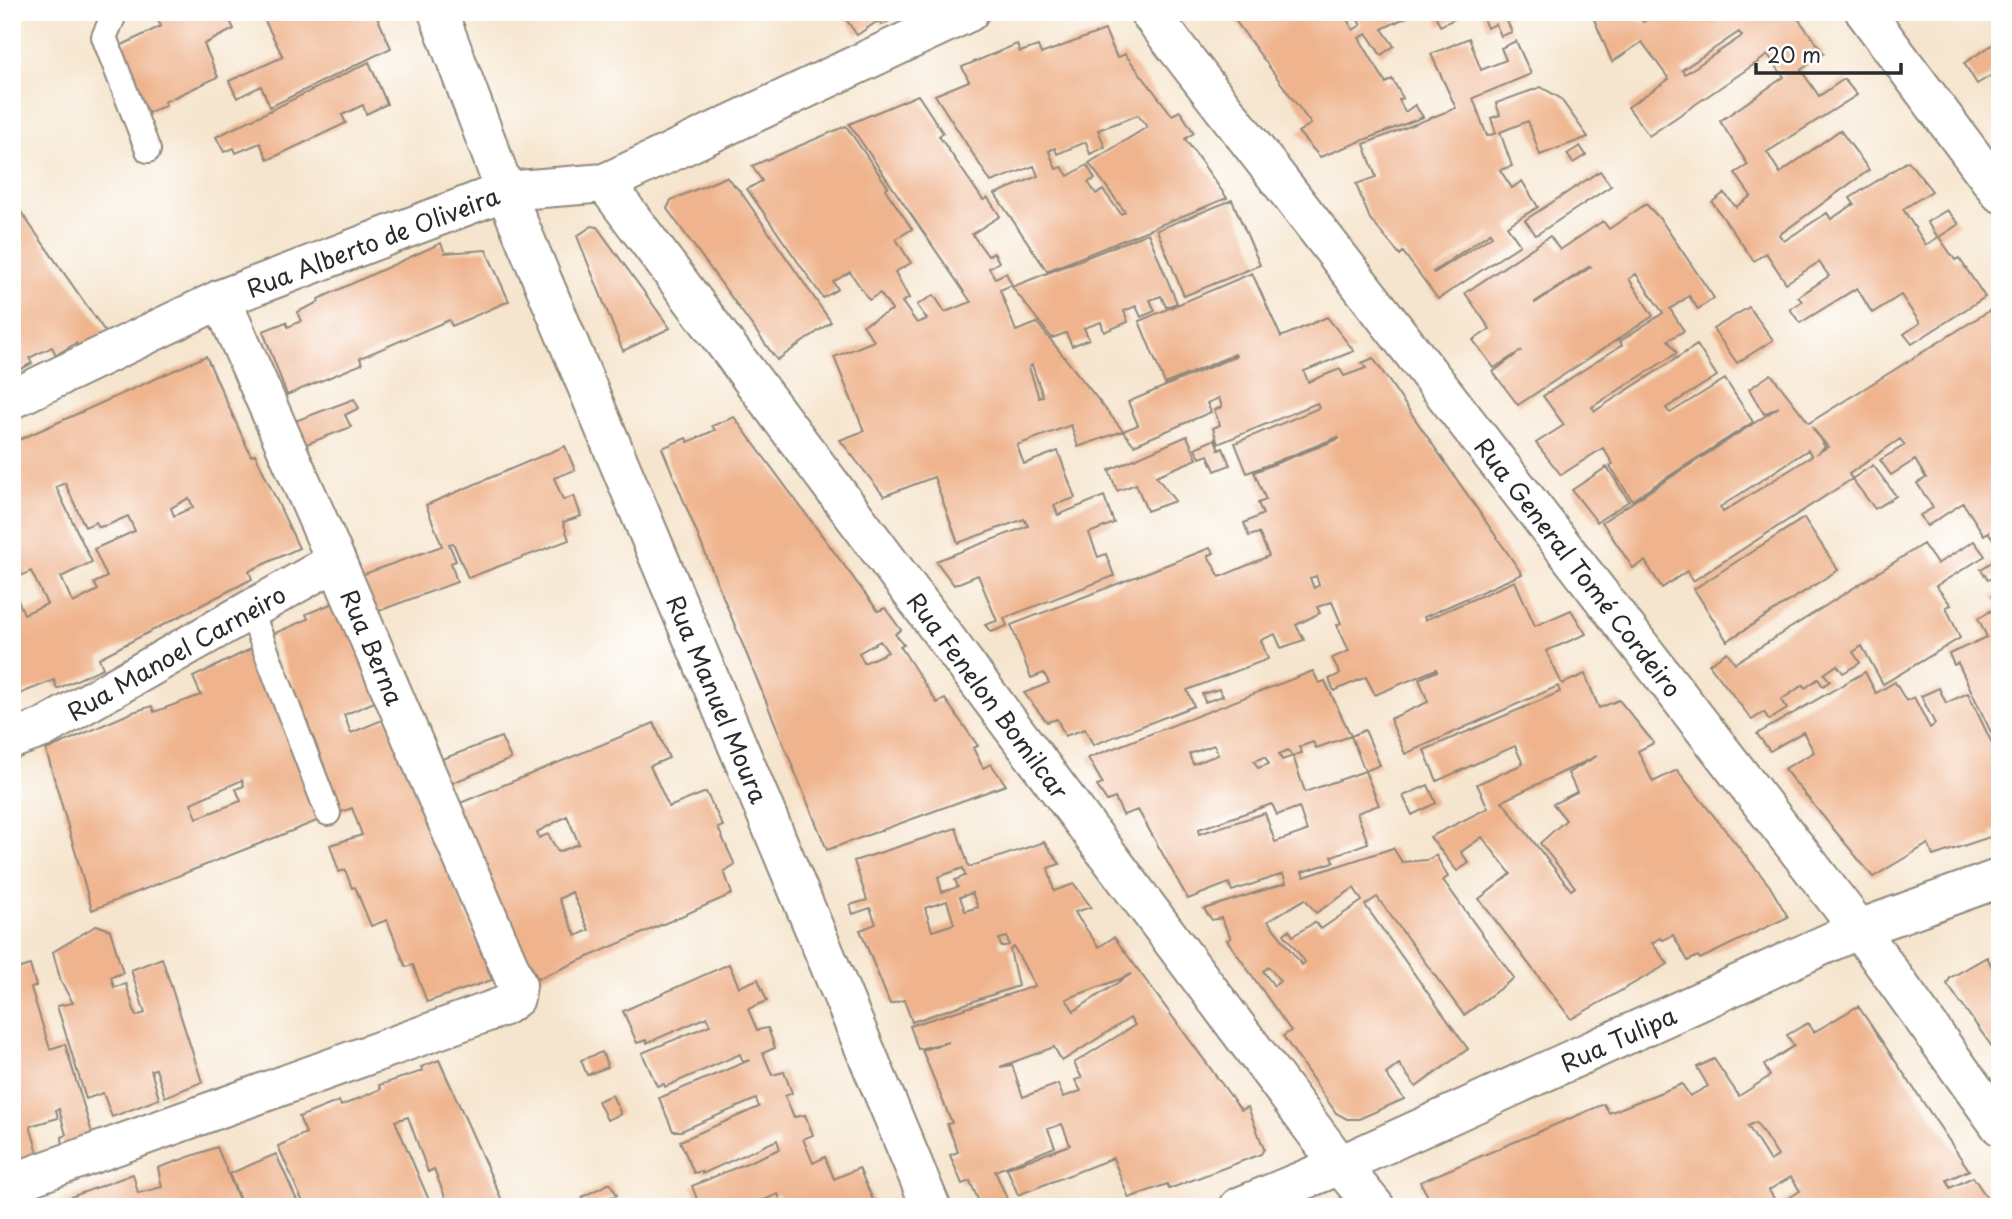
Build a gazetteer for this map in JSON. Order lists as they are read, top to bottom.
{
  "streets": {
    "street": [
      "Rua Alberto de Oliveira",
      "Rua General Tomé Cordeiro",
      "Rua Berna",
      "Rua Manoel Carneiro",
      "Rua Fenelon Bomilcar",
      "Rua Manuel Moura",
      "Rua Tulipa"
    ]
  },
  "crossings": [
    ["Rua Alberto de Oliveira", "Rua Berna"],
    ["Rua Alberto de Oliveira", "Rua Fenelon Bomilcar"],
    ["Rua Alberto de Oliveira", "Rua Manuel Moura"],
    ["Rua General Tomé Cordeiro", "Rua Tulipa"],
    ["Rua Berna", "Rua Manoel Carneiro"],
    ["Rua Fenelon Bomilcar", "Rua Tulipa"]
  ],
  "scale_bar": "20 m"
}
